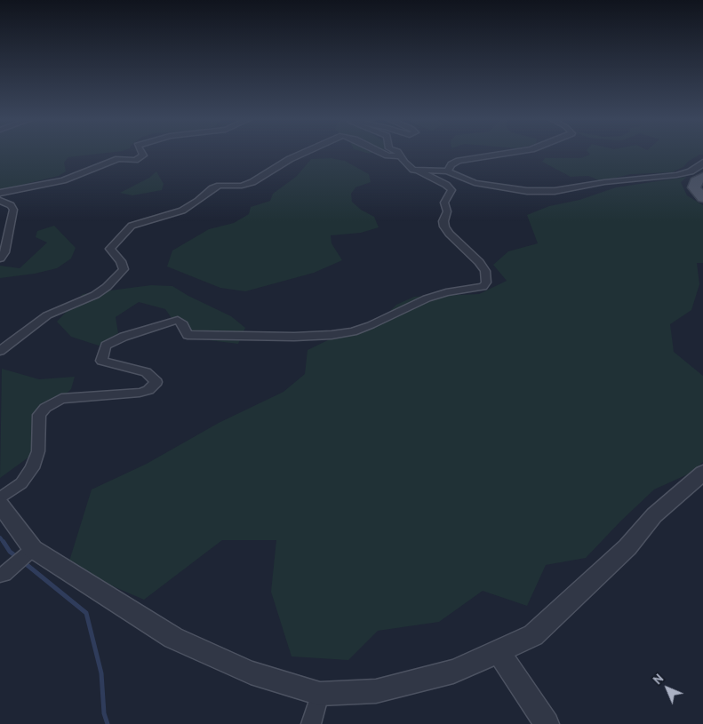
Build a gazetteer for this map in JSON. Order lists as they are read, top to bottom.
{
  "north": "top left"
}
